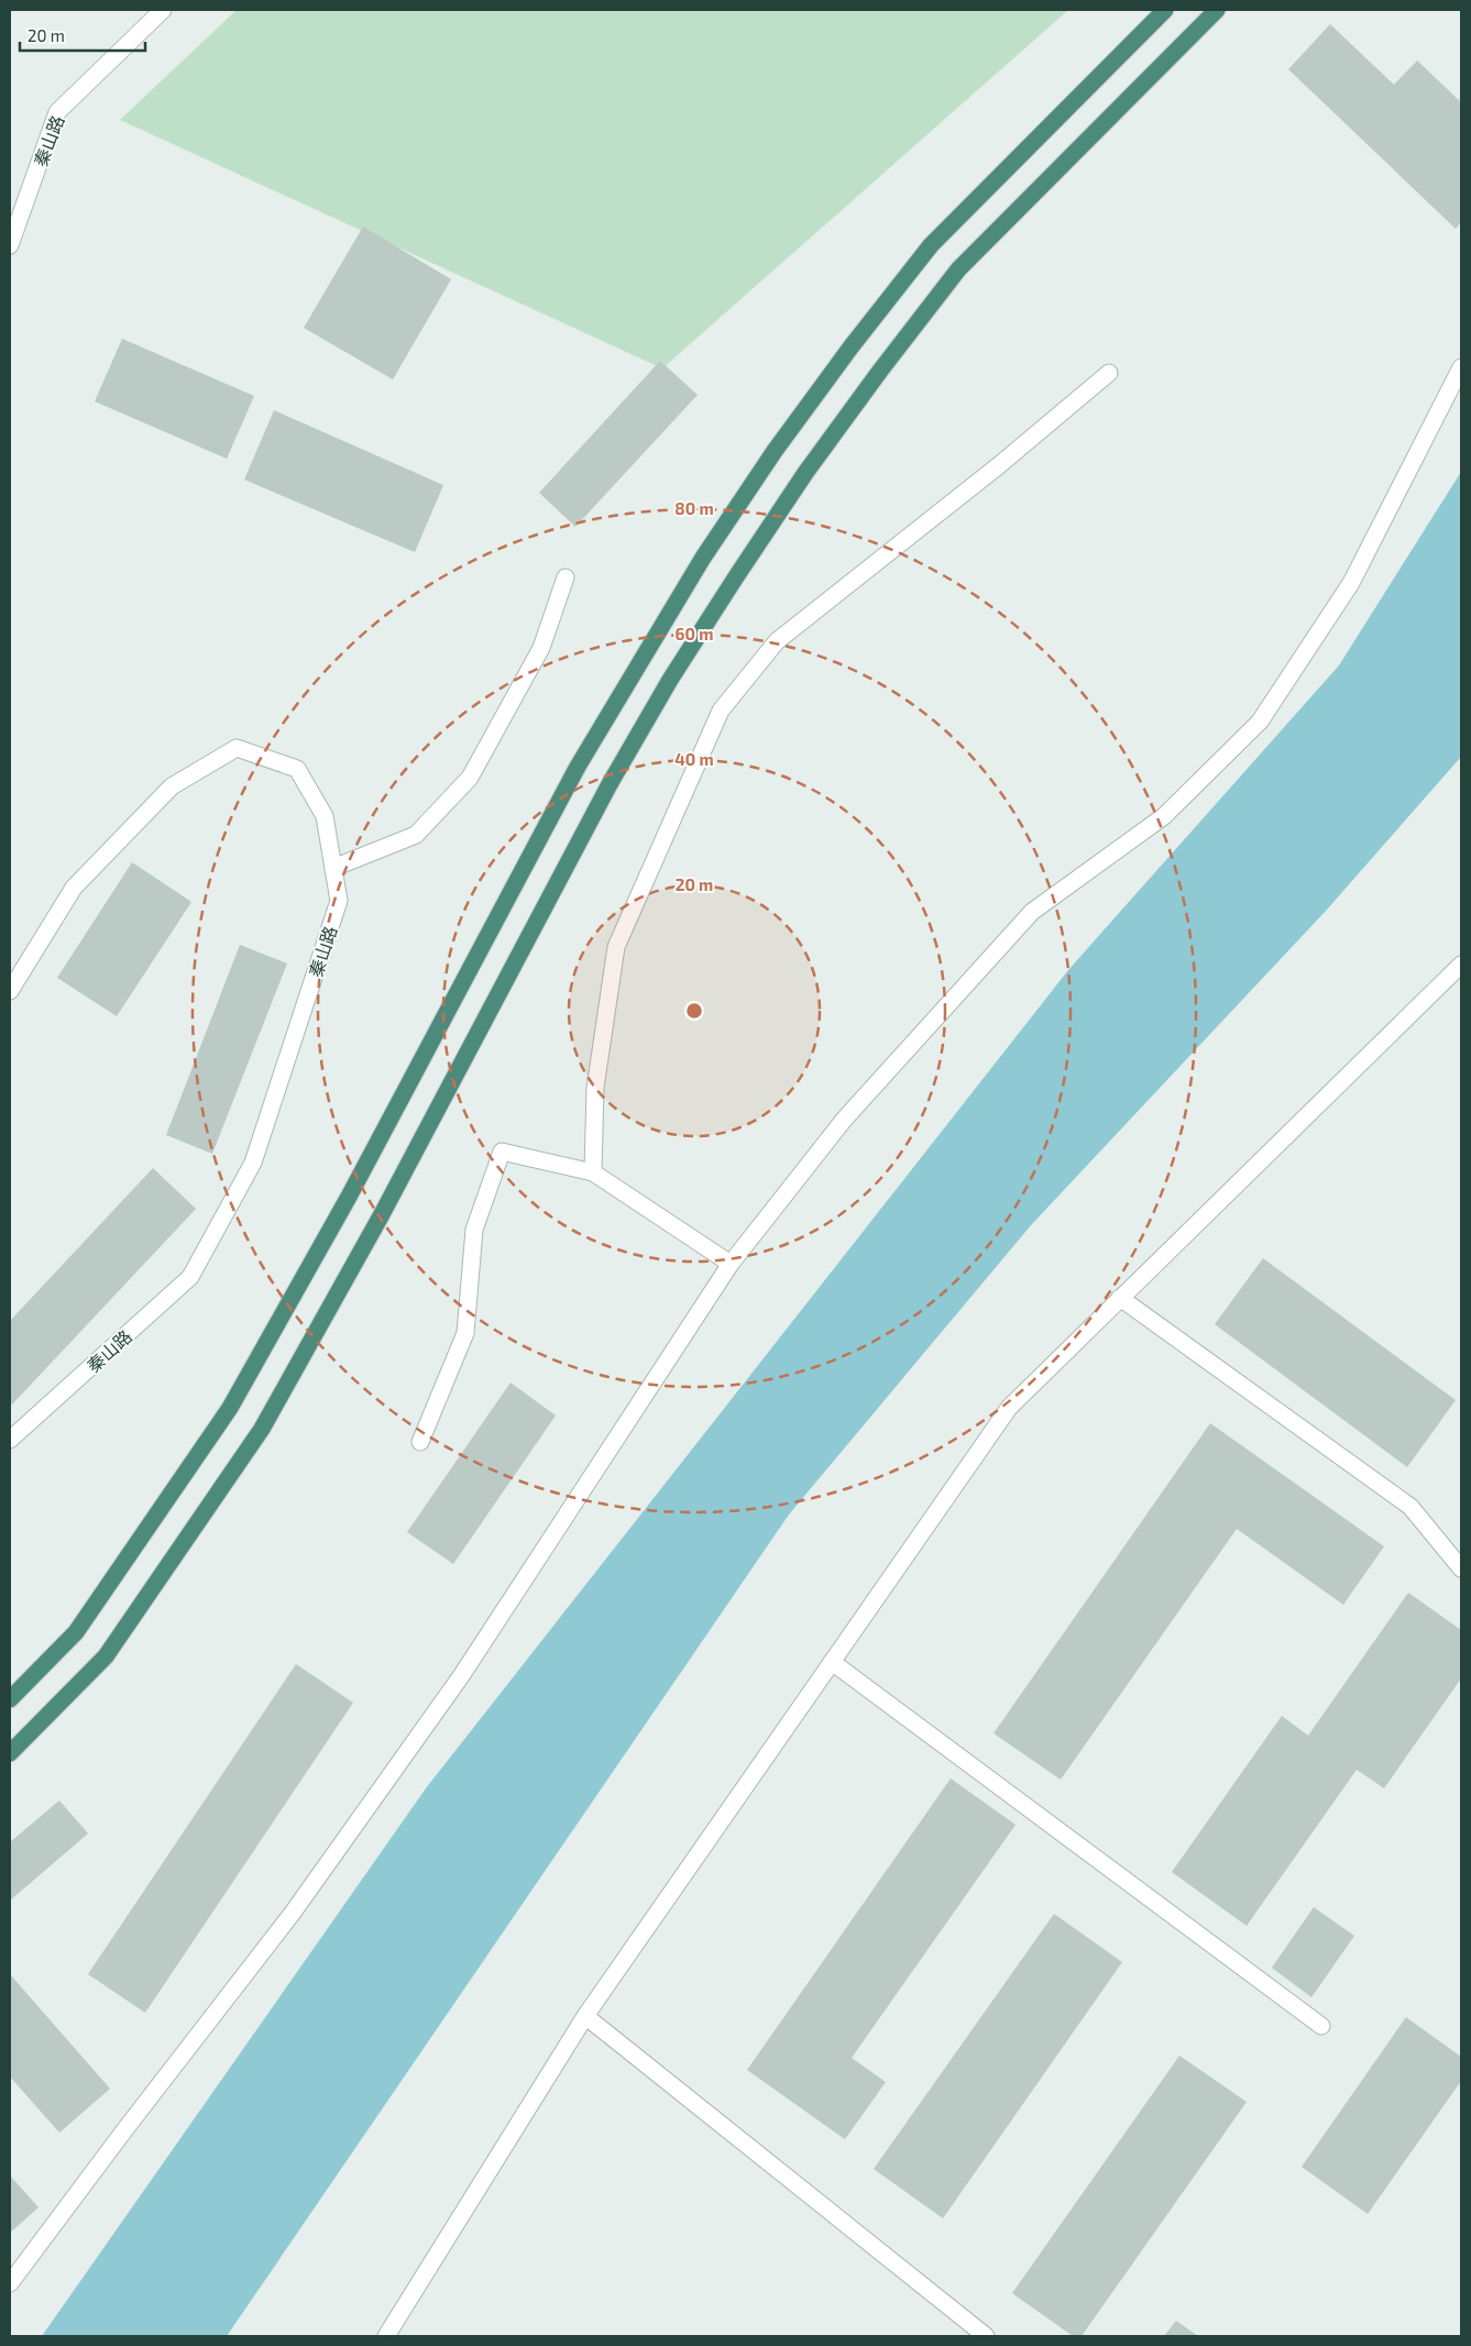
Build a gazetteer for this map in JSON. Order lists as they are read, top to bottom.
{
  "streets": {
    "street": ["秦山路"]
  },
  "scale_bar": "20 m",
  "rings": [
    "80 m",
    "60 m",
    "40 m",
    "20 m"
  ]
}
